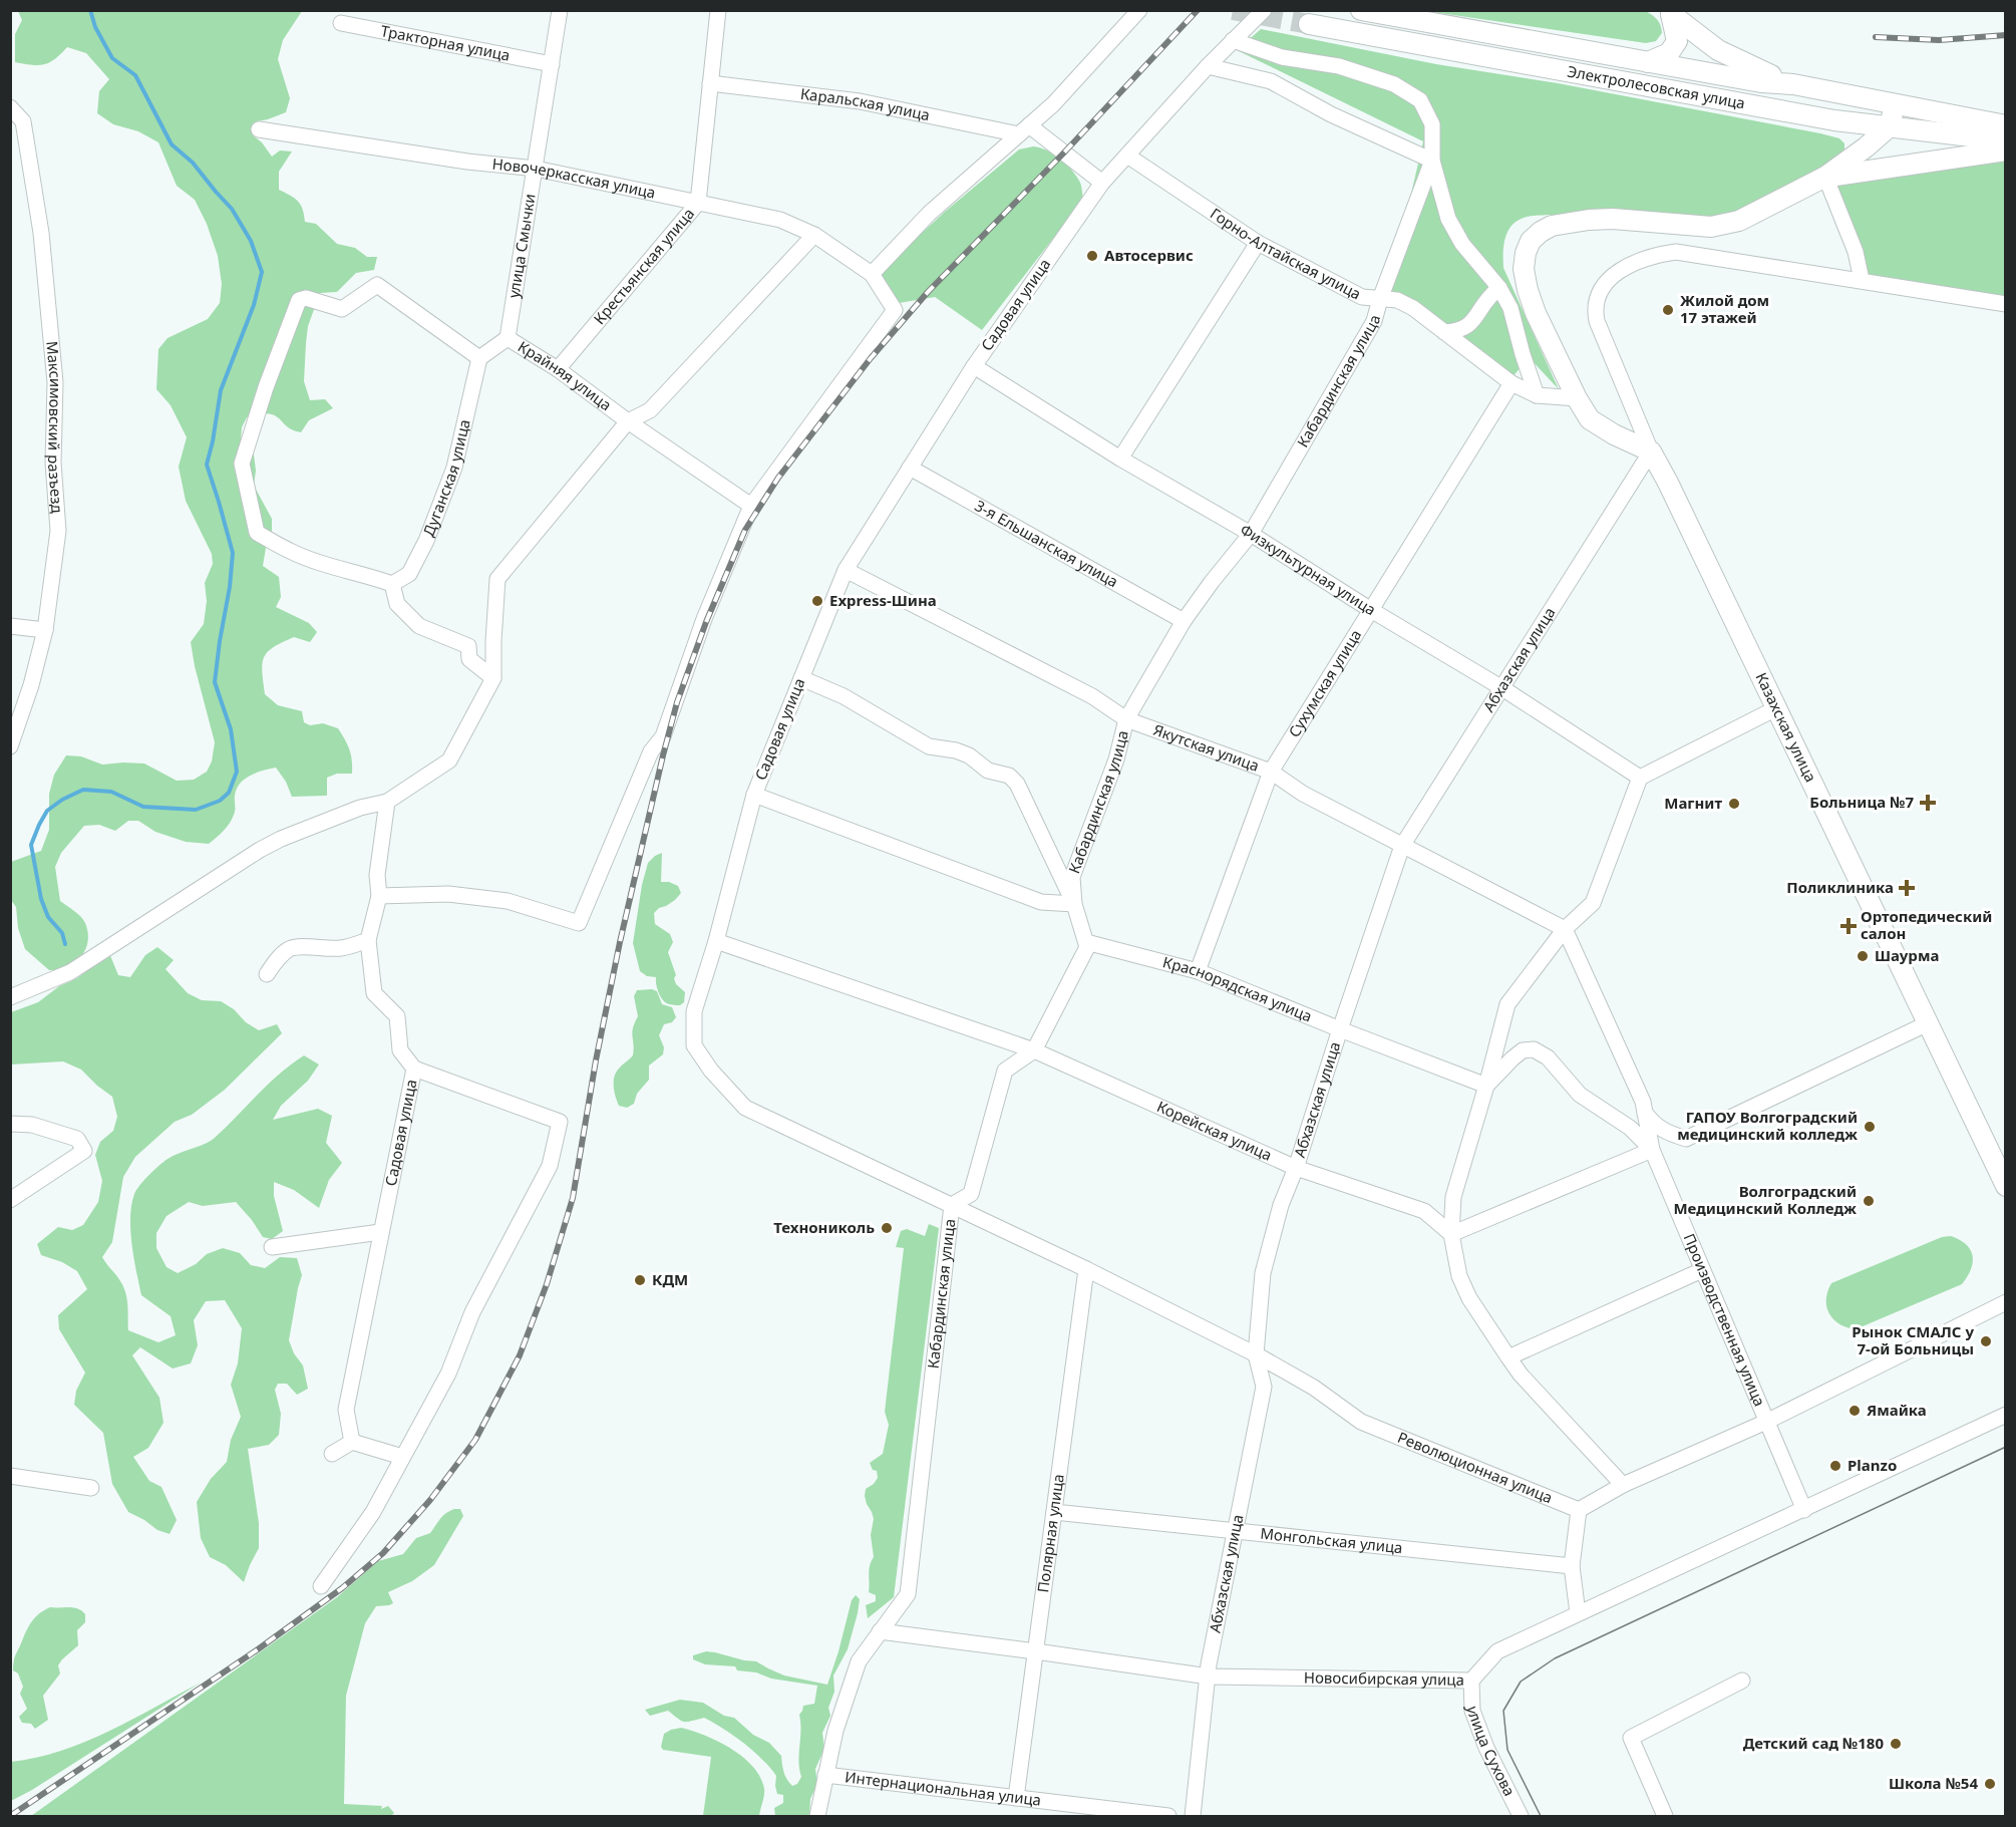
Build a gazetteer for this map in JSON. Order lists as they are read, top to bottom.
{
  "streets": {
    "main road": ["Электролесовская улица", "Казахская улица"],
    "street": [
      "Тракторная улица",
      "Каральская улица",
      "Новочеркасская улица",
      "улица Смычки",
      "Горно-Алтайская улица",
      "Крестьянская улица",
      "Садовая улица",
      "Крайняя улица",
      "Кабардинская улица",
      "Максимовский разъезд",
      "Дуганская улица",
      "3-я Ельшанская улица",
      "Физкультурная улица",
      "Абхазская улица",
      "Сухумская улица",
      "Якутская улица",
      "Краснорядская улица",
      "Корейская улица",
      "Производственная улица",
      "Революционная улица",
      "Полярная улица",
      "Монгольская улица",
      "Новосибирская улица",
      "улица Сухова",
      "Интернациональная улица"
    ]
  },
  "crossings": [
    ["Тракторная улица", "улица Смычки"],
    ["Каральская улица", "Крестьянская улица"],
    ["Новочеркасская улица", "улица Смычки"],
    ["Новочеркасская улица", "Крестьянская улица"],
    ["улица Смычки", "Крайняя улица"],
    ["Горно-Алтайская улица", "Садовая улица"],
    ["Горно-Алтайская улица", "Кабардинская улица"],
    ["Горно-Алтайская улица", "Сухумская улица"],
    ["Крестьянская улица", "Крайняя улица"],
    ["Садовая улица", "Кабардинская улица"],
    ["Садовая улица", "3-я Ельшанская улица"],
    ["Садовая улица", "Физкультурная улица"],
    ["Садовая улица", "Якутская улица"],
    ["Садовая улица", "Корейская улица"],
    ["Садовая улица", "Революционная улица"],
    ["Крайняя улица", "Дуганская улица"],
    ["Кабардинская улица", "3-я Ельшанская улица"],
    ["Кабардинская улица", "Физкультурная улица"],
    ["Кабардинская улица", "Якутская улица"],
    ["Кабардинская улица", "Краснорядская улица"],
    ["Кабардинская улица", "Корейская улица"],
    ["Кабардинская улица", "Революционная улица"],
    ["Кабардинская улица", "Новосибирская улица"],
    ["Кабардинская улица", "Интернациональная улица"],
    ["Физкультурная улица", "Абхазская улица"],
    ["Физкультурная улица", "Сухумская улица"],
    ["Абхазская улица", "Казахская улица"],
    ["Абхазская улица", "Якутская улица"],
    ["Абхазская улица", "Краснорядская улица"],
    ["Абхазская улица", "Корейская улица"],
    ["Абхазская улица", "Революционная улица"],
    ["Абхазская улица", "Монгольская улица"],
    ["Абхазская улица", "Новосибирская улица"],
    ["Сухумская улица", "Якутская улица"],
    ["Сухумская улица", "Краснорядская улица"],
    ["Якутская улица", "Производственная улица"],
    ["Производственная улица", "Новосибирская улица"],
    ["Революционная улица", "Полярная улица"],
    ["Полярная улица", "Монгольская улица"],
    ["Полярная улица", "Новосибирская улица"],
    ["Полярная улица", "Интернациональная улица"],
    ["Новосибирская улица", "улица Сухова"]
  ],
  "places": {
    "other": [
      "Автосервис",
      "Жилой дом 17 этажей",
      "Express-Шина",
      "Магнит",
      "Шаурма",
      "ГАПОУ Волгоградский медицинский колледж",
      "Волгоградский Медицинский Колледж",
      "Технониколь",
      "КДМ",
      "Рынок СМАЛС у 7-ой Больницы",
      "Ямайка",
      "Planzo",
      "Детский сад №180",
      "Школа №54"
    ],
    "health": ["Больница №7", "Поликлиника", "Ортопедический салон"]
  }
}
